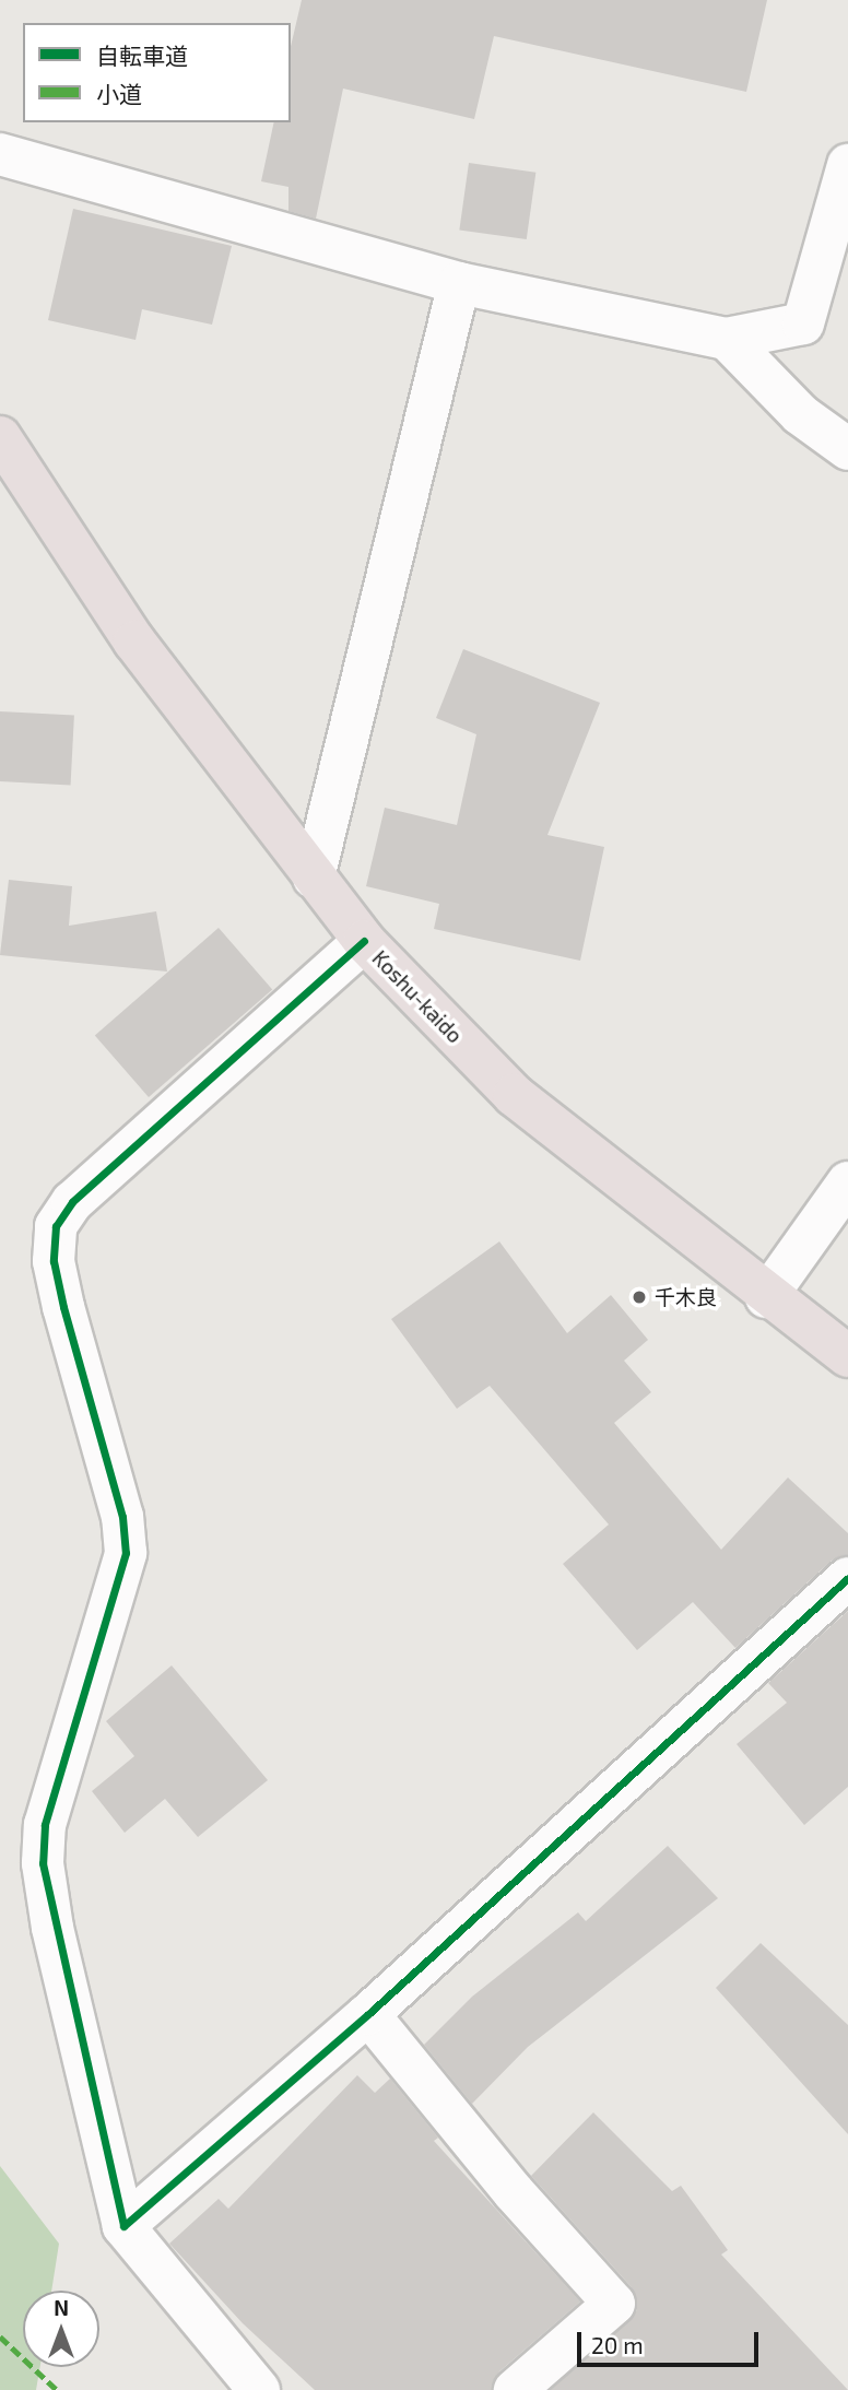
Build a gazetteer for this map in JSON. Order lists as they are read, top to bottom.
{
  "streets": {
    "highway": ["Koshu-kaido"]
  },
  "places": ["千木良"],
  "legend": ["自転車道", "小道"],
  "scale_bar": "20 m",
  "north": "top"
}
